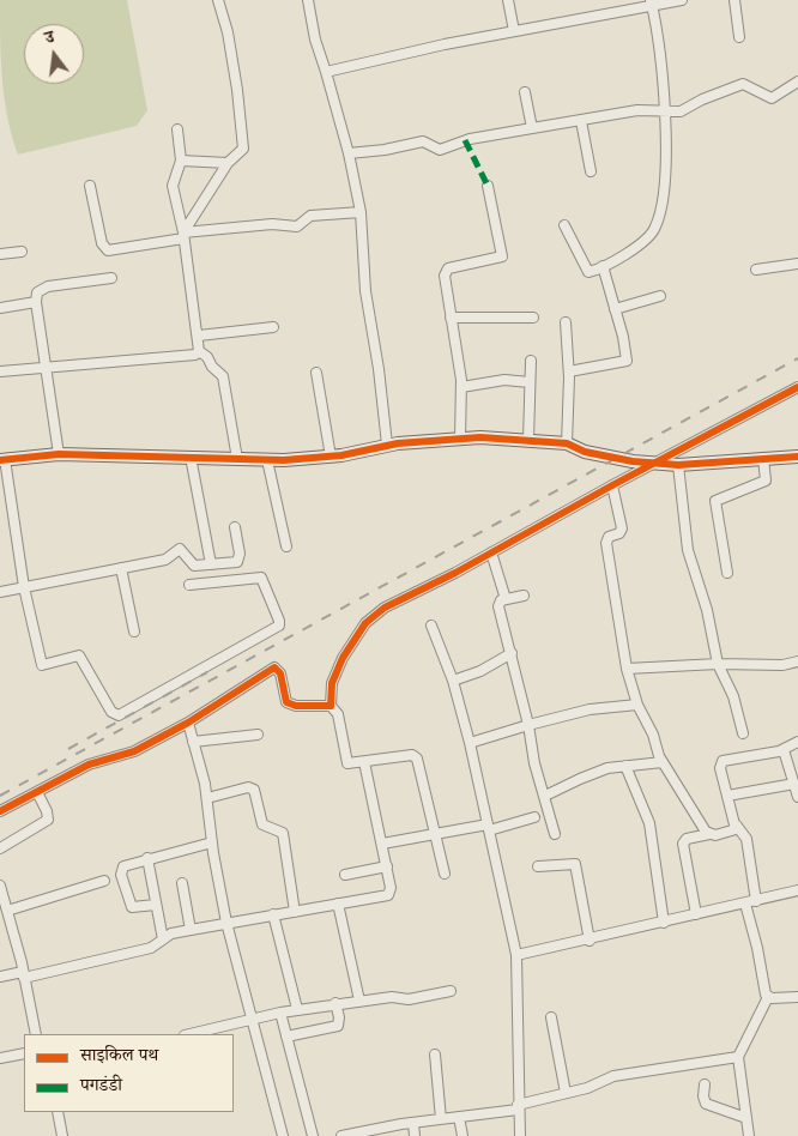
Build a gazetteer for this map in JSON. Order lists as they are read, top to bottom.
{
  "legend": ["साइकिल पथ", "पगडंडी"],
  "north": "top"
}
